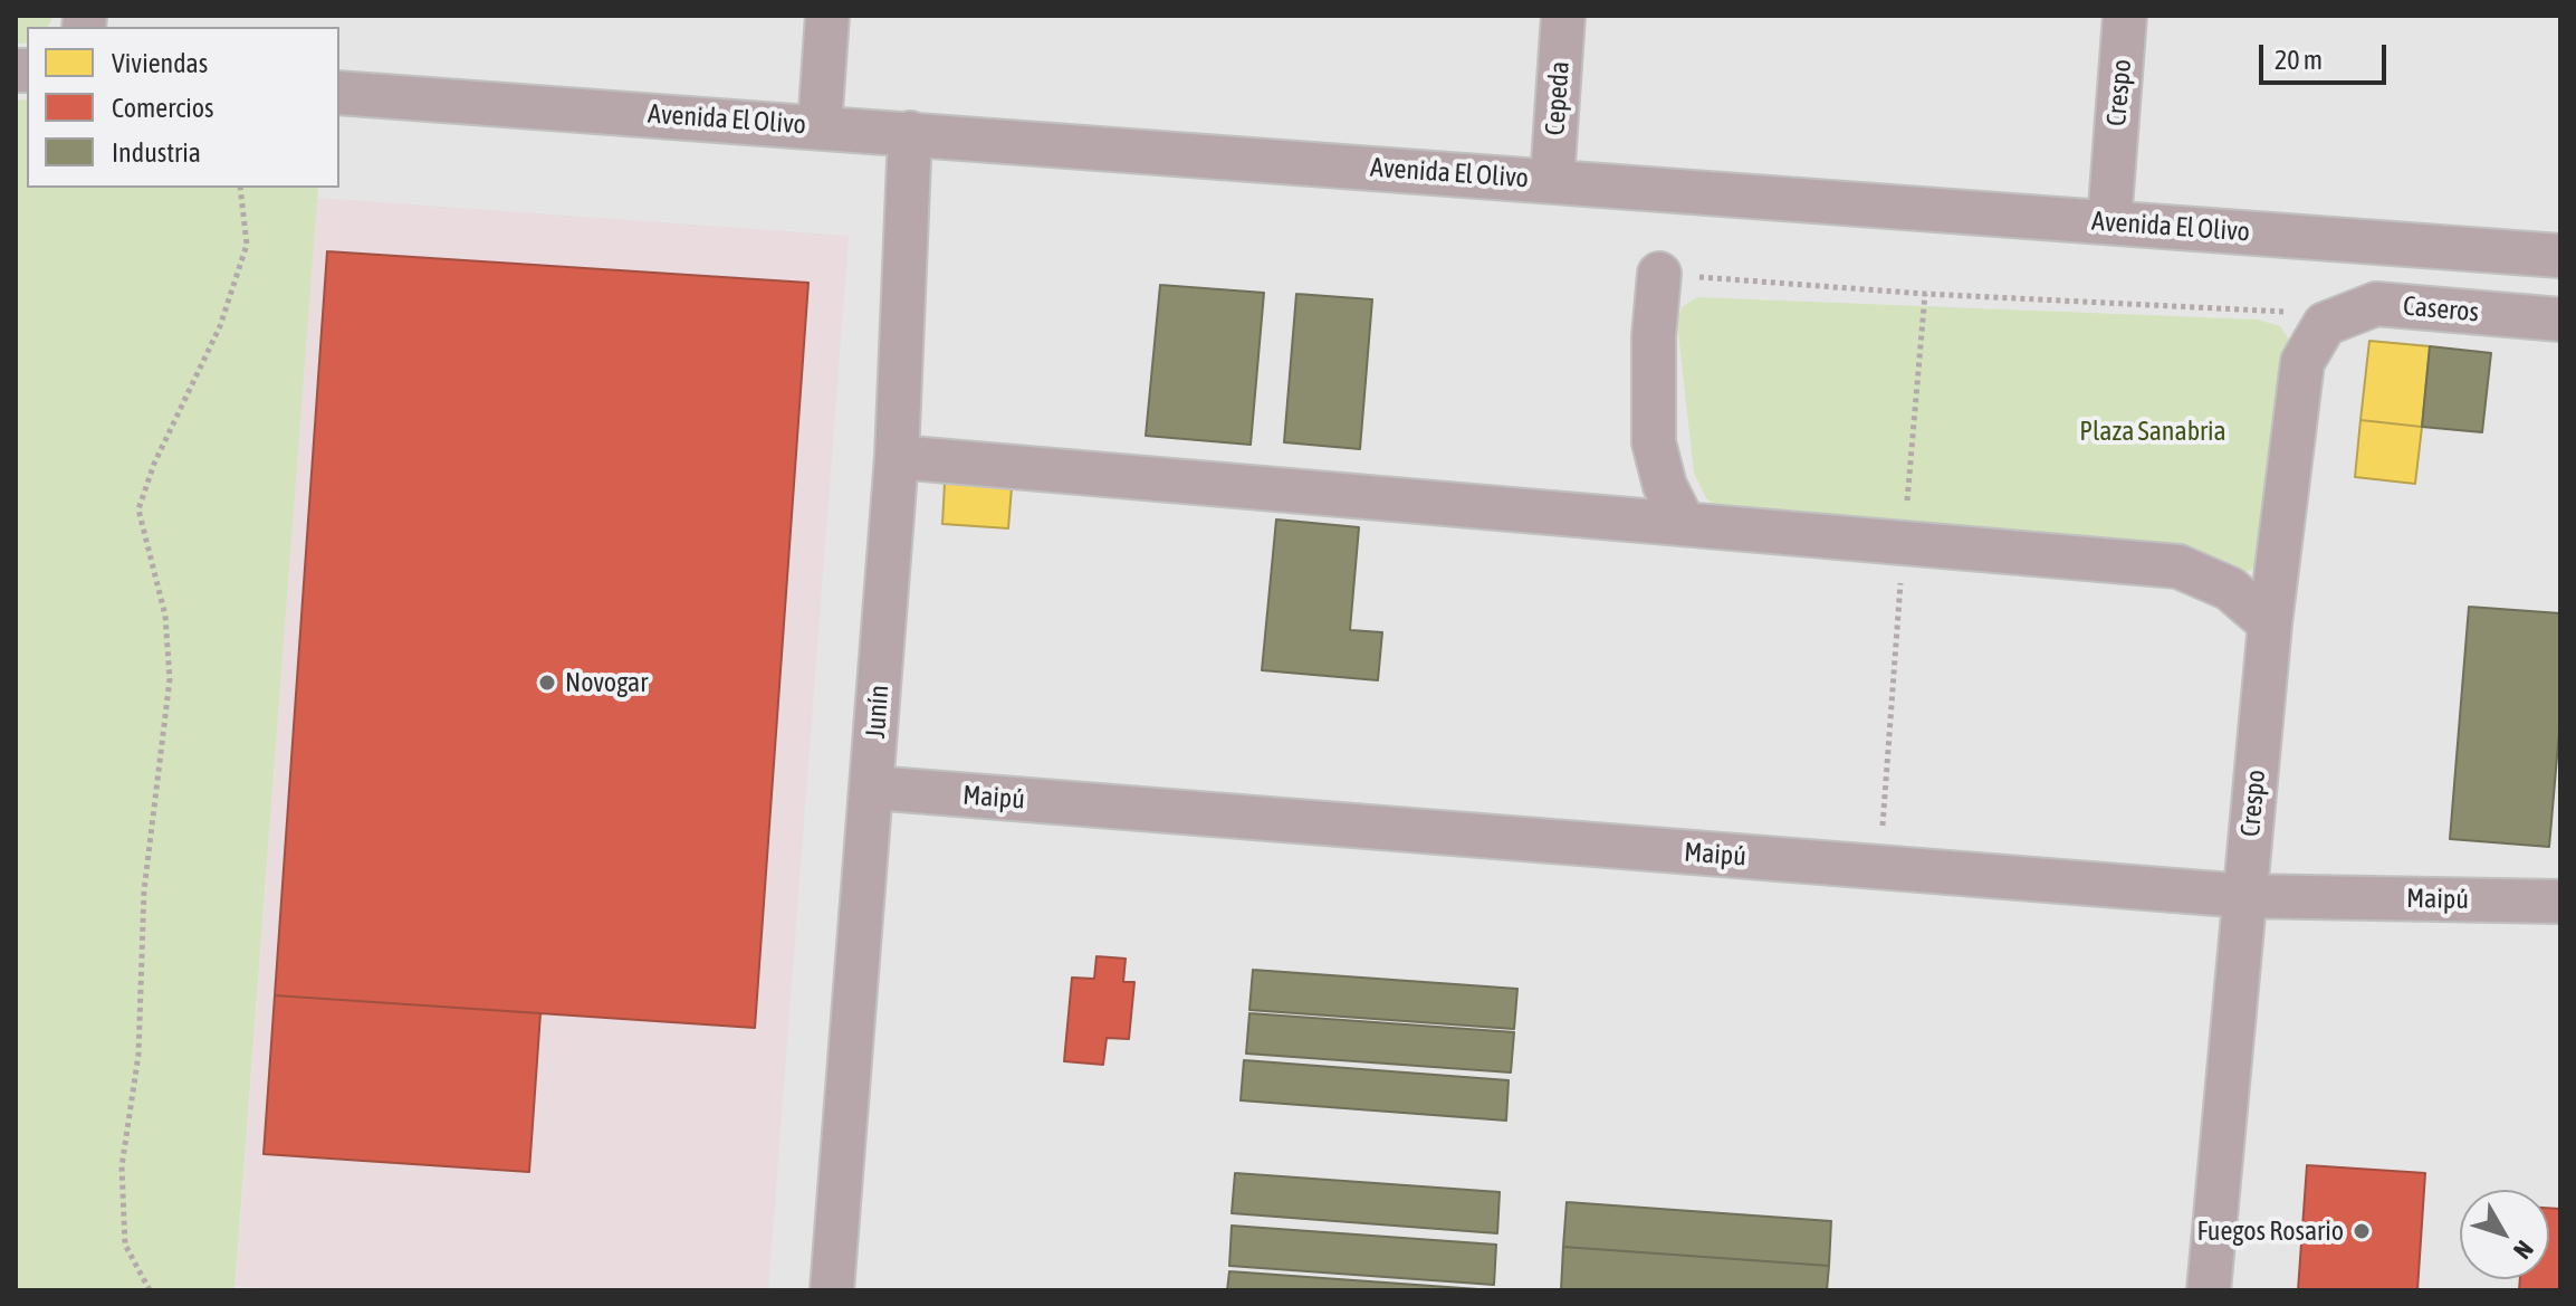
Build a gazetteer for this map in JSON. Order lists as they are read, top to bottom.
{
  "streets": {
    "street": [
      "Crespo",
      "Cepeda",
      "Avenida El Olivo",
      "Caseros",
      "Junín",
      "Maipú"
    ]
  },
  "crossings": [
    ["Crespo", "Avenida El Olivo"],
    ["Crespo", "Caseros"],
    ["Crespo", "Maipú"],
    ["Cepeda", "Avenida El Olivo"],
    ["Avenida El Olivo", "Junín"],
    ["Junín", "Maipú"]
  ],
  "parks": ["Plaza Sanabria"],
  "places": ["Novogar", "Fuegos Rosario"],
  "legend": ["Viviendas", "Comercios", "Industria"],
  "scale_bar": "20 m",
  "north": "bottom right"
}
